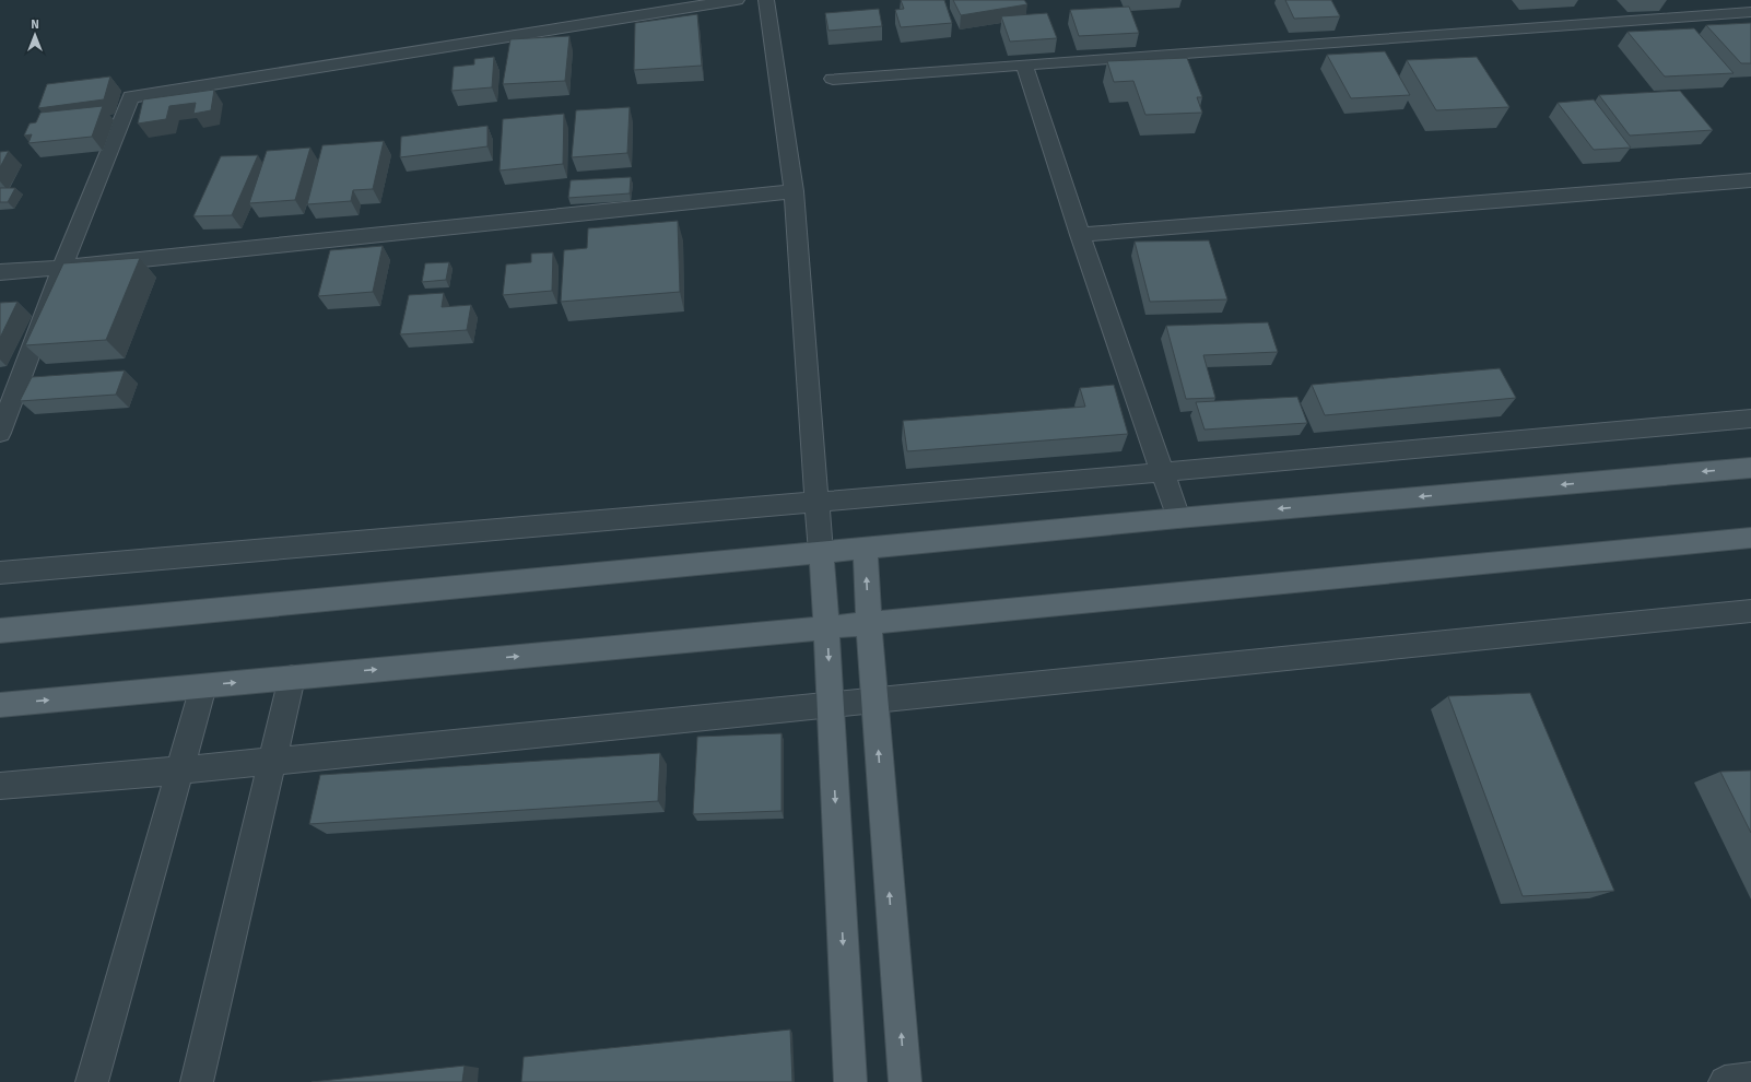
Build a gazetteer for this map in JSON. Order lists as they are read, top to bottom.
{
  "north": "top"
}
